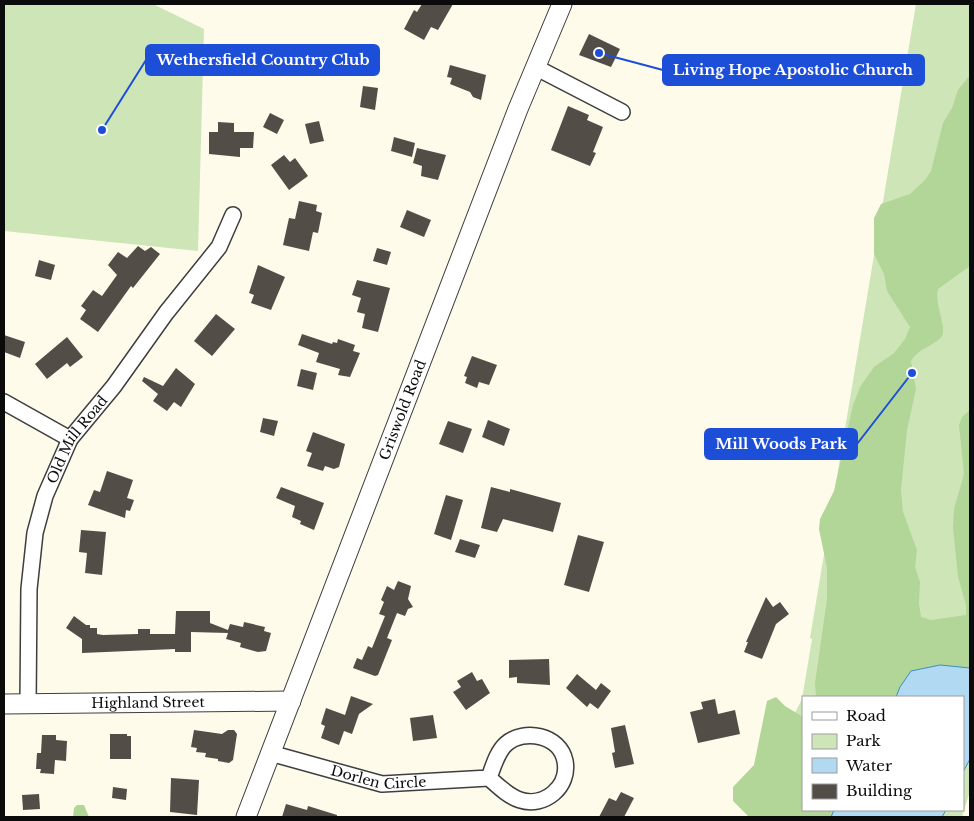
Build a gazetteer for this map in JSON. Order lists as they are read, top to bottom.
{
  "streets": {
    "street": [
      "Griswold Road",
      "Old Mill Road",
      "Highland Street",
      "Dorlen Circle"
    ]
  },
  "crossings": [
    ["Griswold Road", "Highland Street"],
    ["Griswold Road", "Dorlen Circle"],
    ["Old Mill Road", "Highland Street"]
  ],
  "places": ["Living Hope Apostolic Church", "Wethersfield Country Club", "Mill Woods Park"],
  "legend": [
    "Road",
    "Park",
    "Water",
    "Building"
  ]
}
